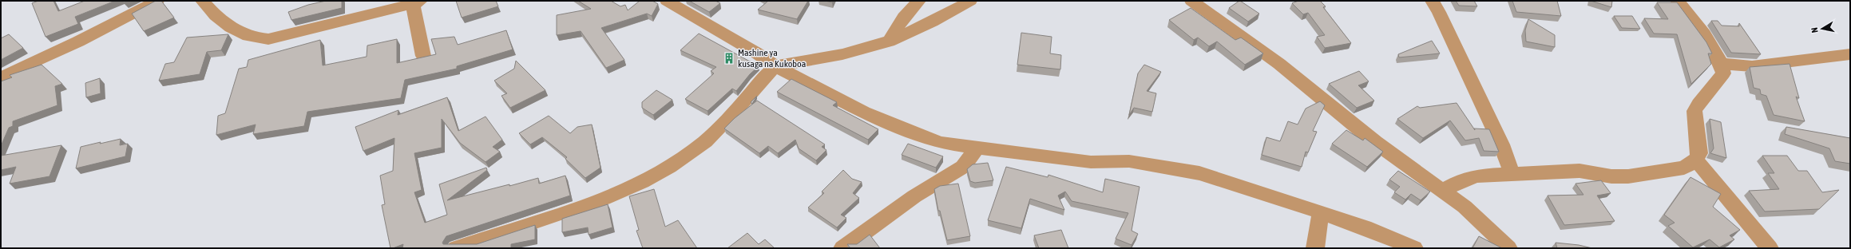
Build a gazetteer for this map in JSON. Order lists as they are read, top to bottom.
{
  "places": {
    "building": ["Mashine ya kusaga na Kukoboa"]
  },
  "north": "left"
}
